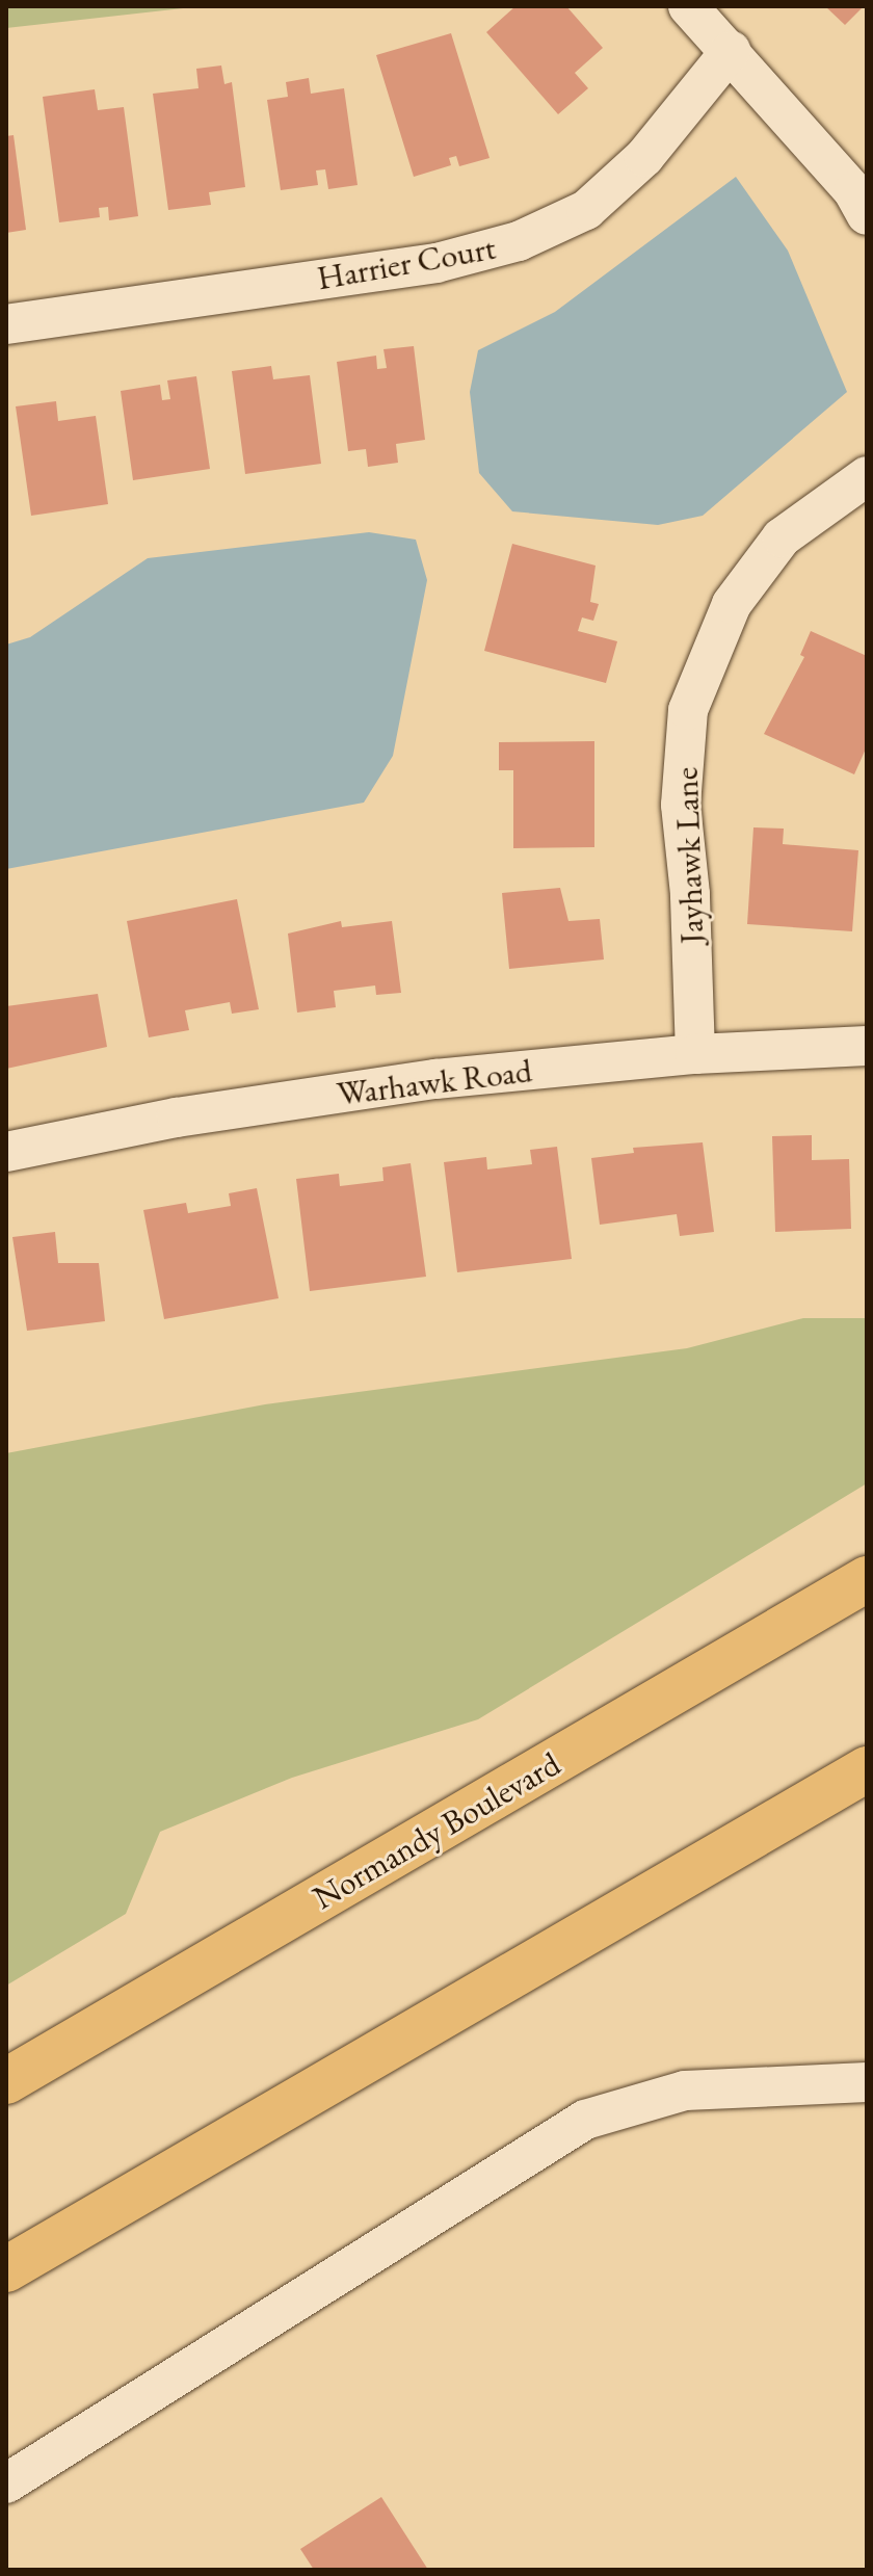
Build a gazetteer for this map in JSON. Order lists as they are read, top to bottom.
{
  "streets": {
    "main road": ["Normandy Boulevard"],
    "street": ["Harrier Court", "Jayhawk Lane", "Warhawk Road"]
  },
  "crossings": [
    ["Jayhawk Lane", "Warhawk Road"]
  ]
}
